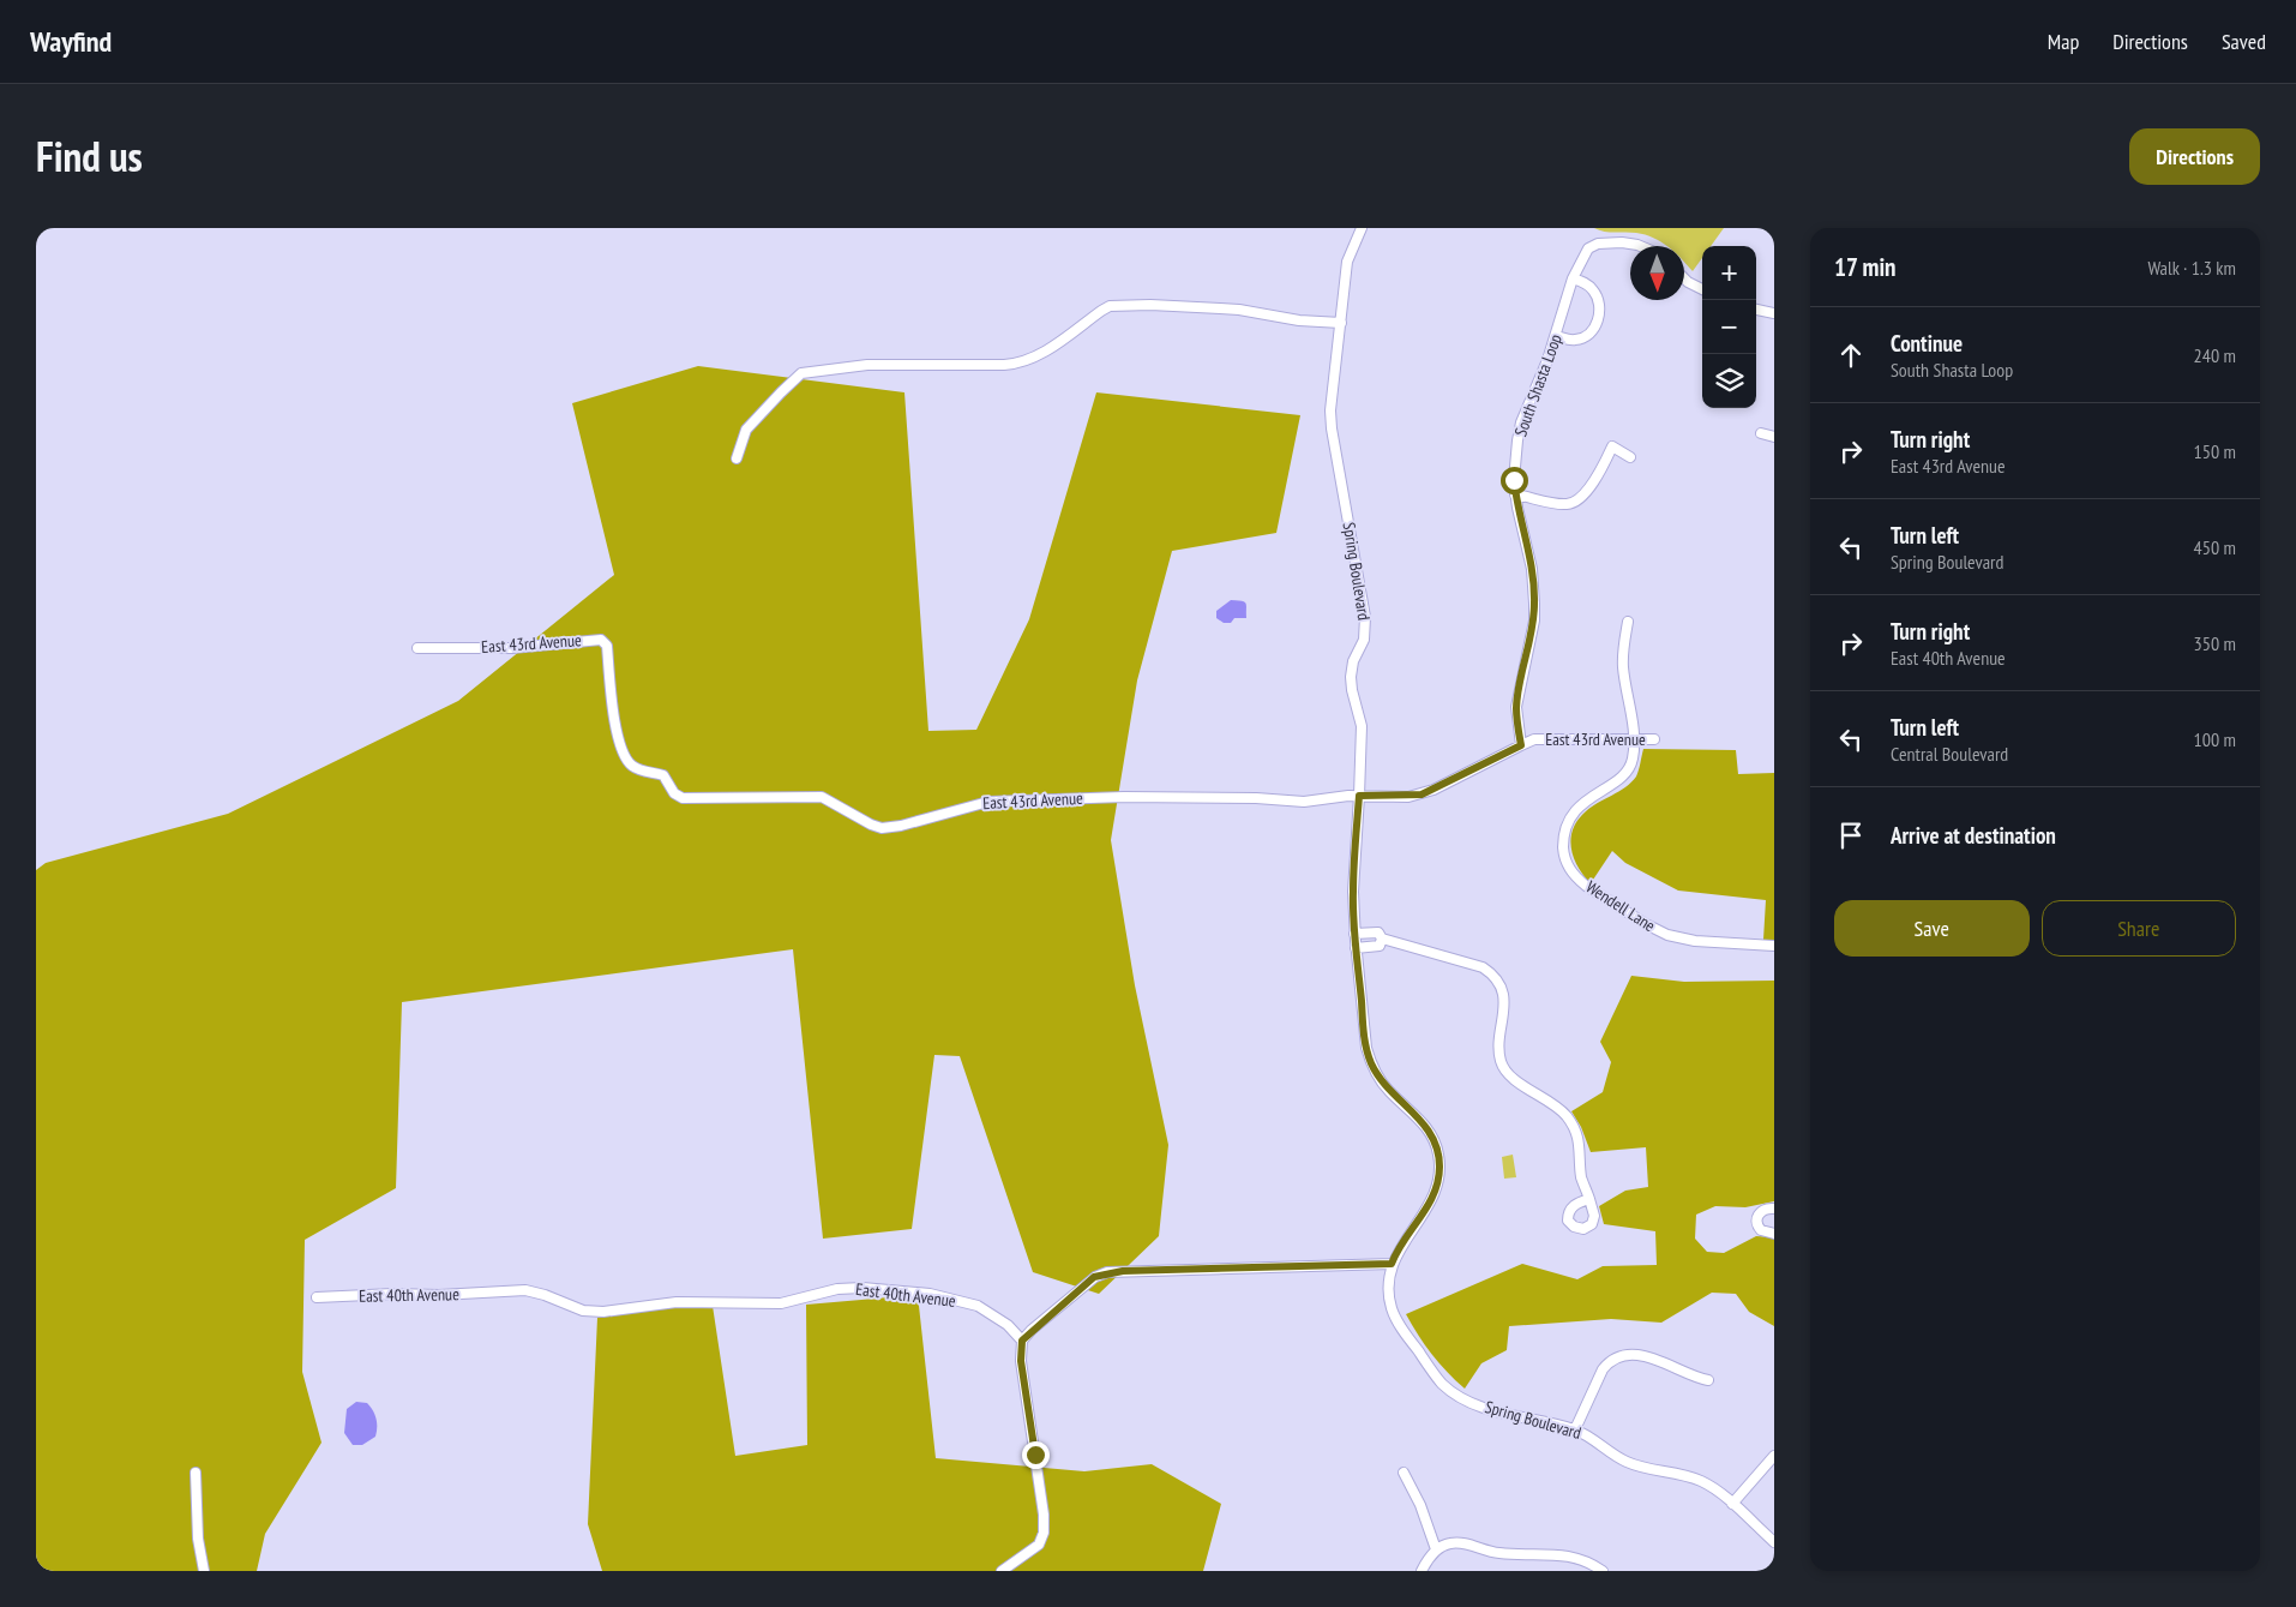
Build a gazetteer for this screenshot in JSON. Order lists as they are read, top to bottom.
{
  "streets": {
    "street": [
      "South Shasta Loop",
      "Spring Boulevard",
      "East 43rd Avenue",
      "Wendell Lane",
      "East 40th Avenue"
    ]
  },
  "crossings": [
    ["South Shasta Loop", "East 43rd Avenue"],
    ["Spring Boulevard", "East 43rd Avenue"],
    ["East 43rd Avenue", "Wendell Lane"]
  ],
  "north": "bottom",
  "page": {
    "header": "Wayfind",
    "nav": ["Map", "Directions", "Saved"],
    "title": "Find us",
    "buttons": [
      "Directions",
      ["Save", "Share"]
    ],
    "heading": ["17 min", "Walk · 1.3 km"],
    "map_buttons": ["+", "−"],
    "list": [
      ["Continue", "South Shasta Loop", "240 m"],
      ["Turn right", "East 43rd Avenue", "150 m"],
      ["Turn left", "Spring Boulevard", "450 m"],
      ["Turn right", "East 40th Avenue", "350 m"],
      ["Turn left", "Central Boulevard", "100 m"],
      "Arrive at destination"
    ]
  }
}
